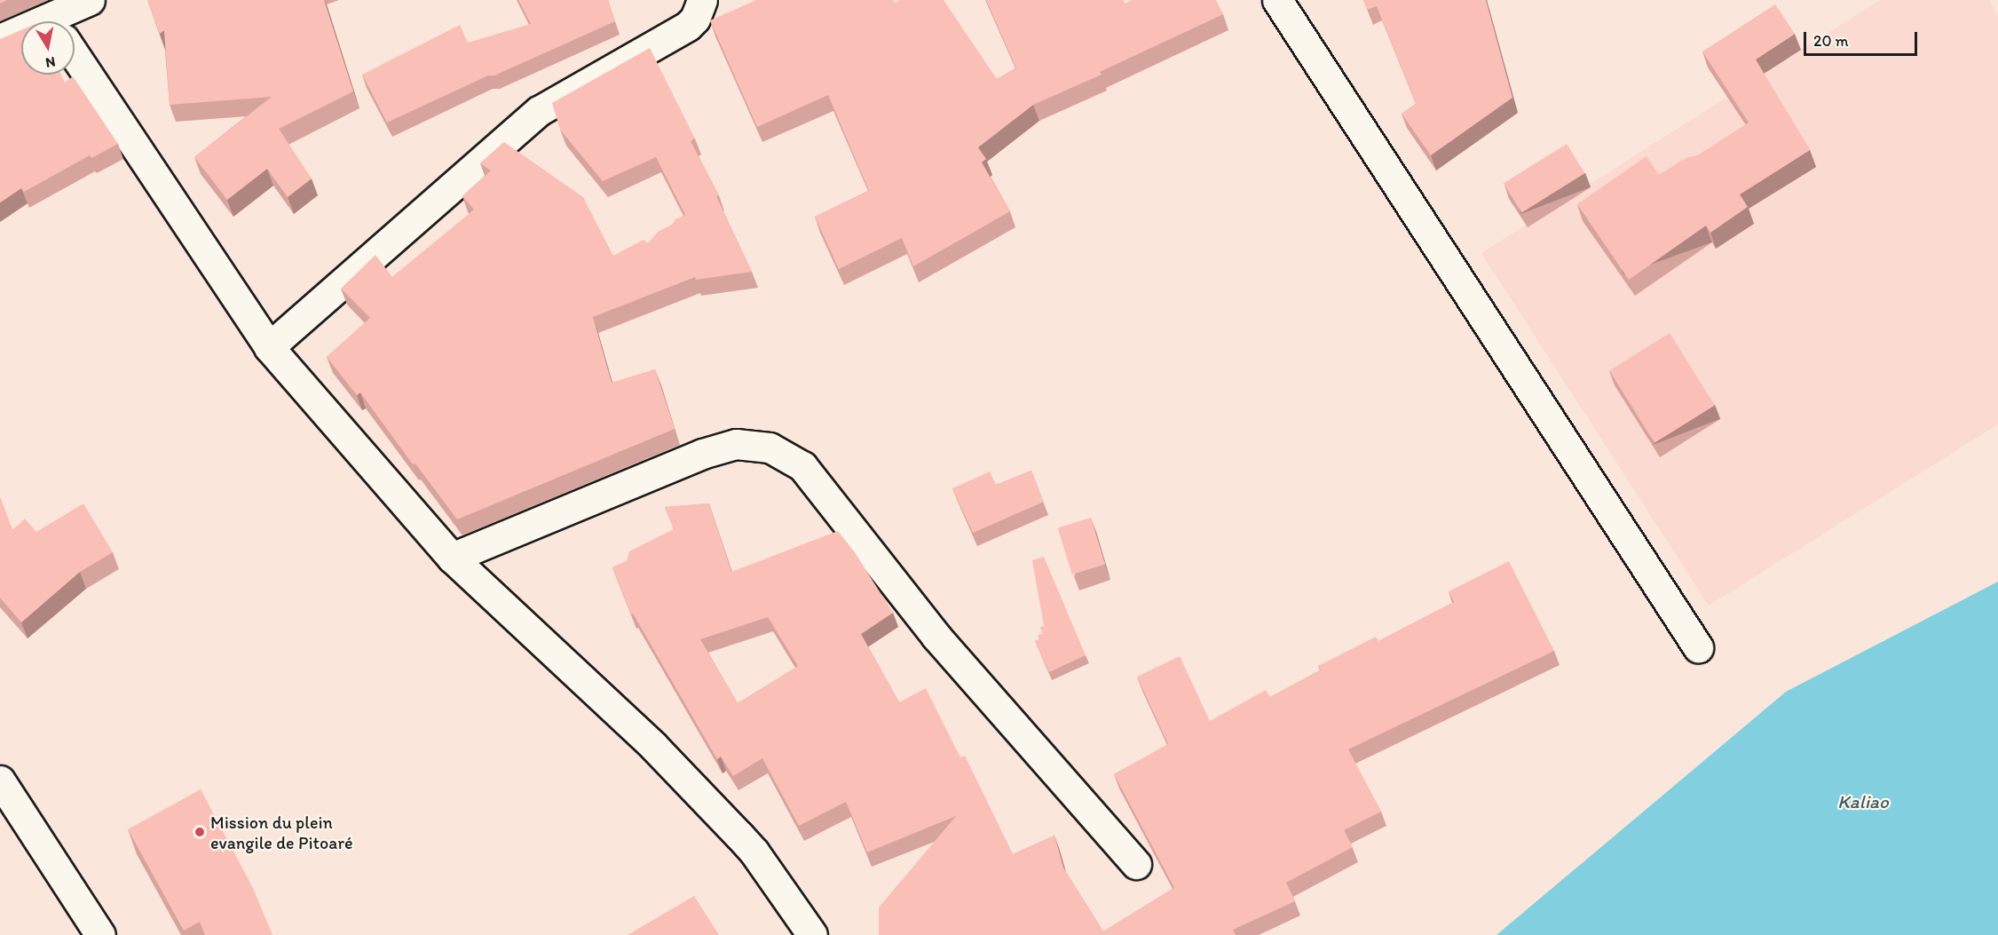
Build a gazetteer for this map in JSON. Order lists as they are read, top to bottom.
{
  "water": ["Kaliao"],
  "places": ["Mission du plein evangile de Pitoaré"],
  "scale_bar": "20 m",
  "north": "bottom"
}
